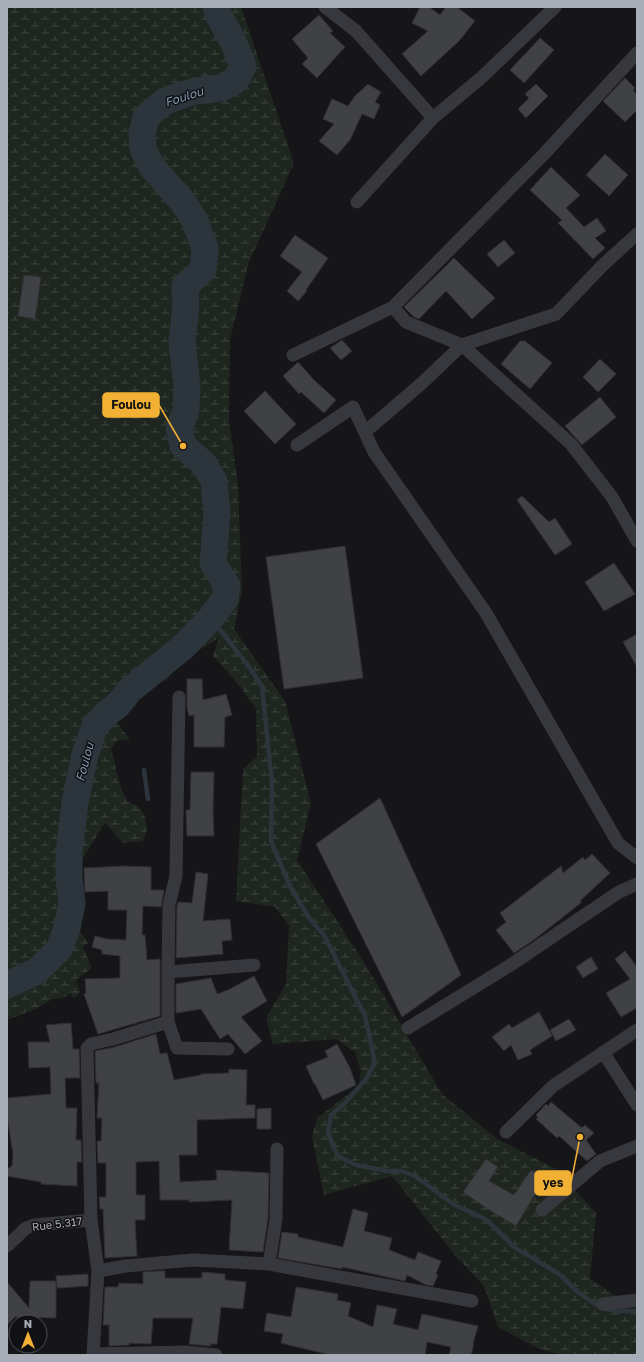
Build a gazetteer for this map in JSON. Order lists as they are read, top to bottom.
{
  "streets": {
    "street": ["Rue 5.317"]
  },
  "water": ["Foulou"],
  "places": ["Foulou", "yes"],
  "north": "top"
}
